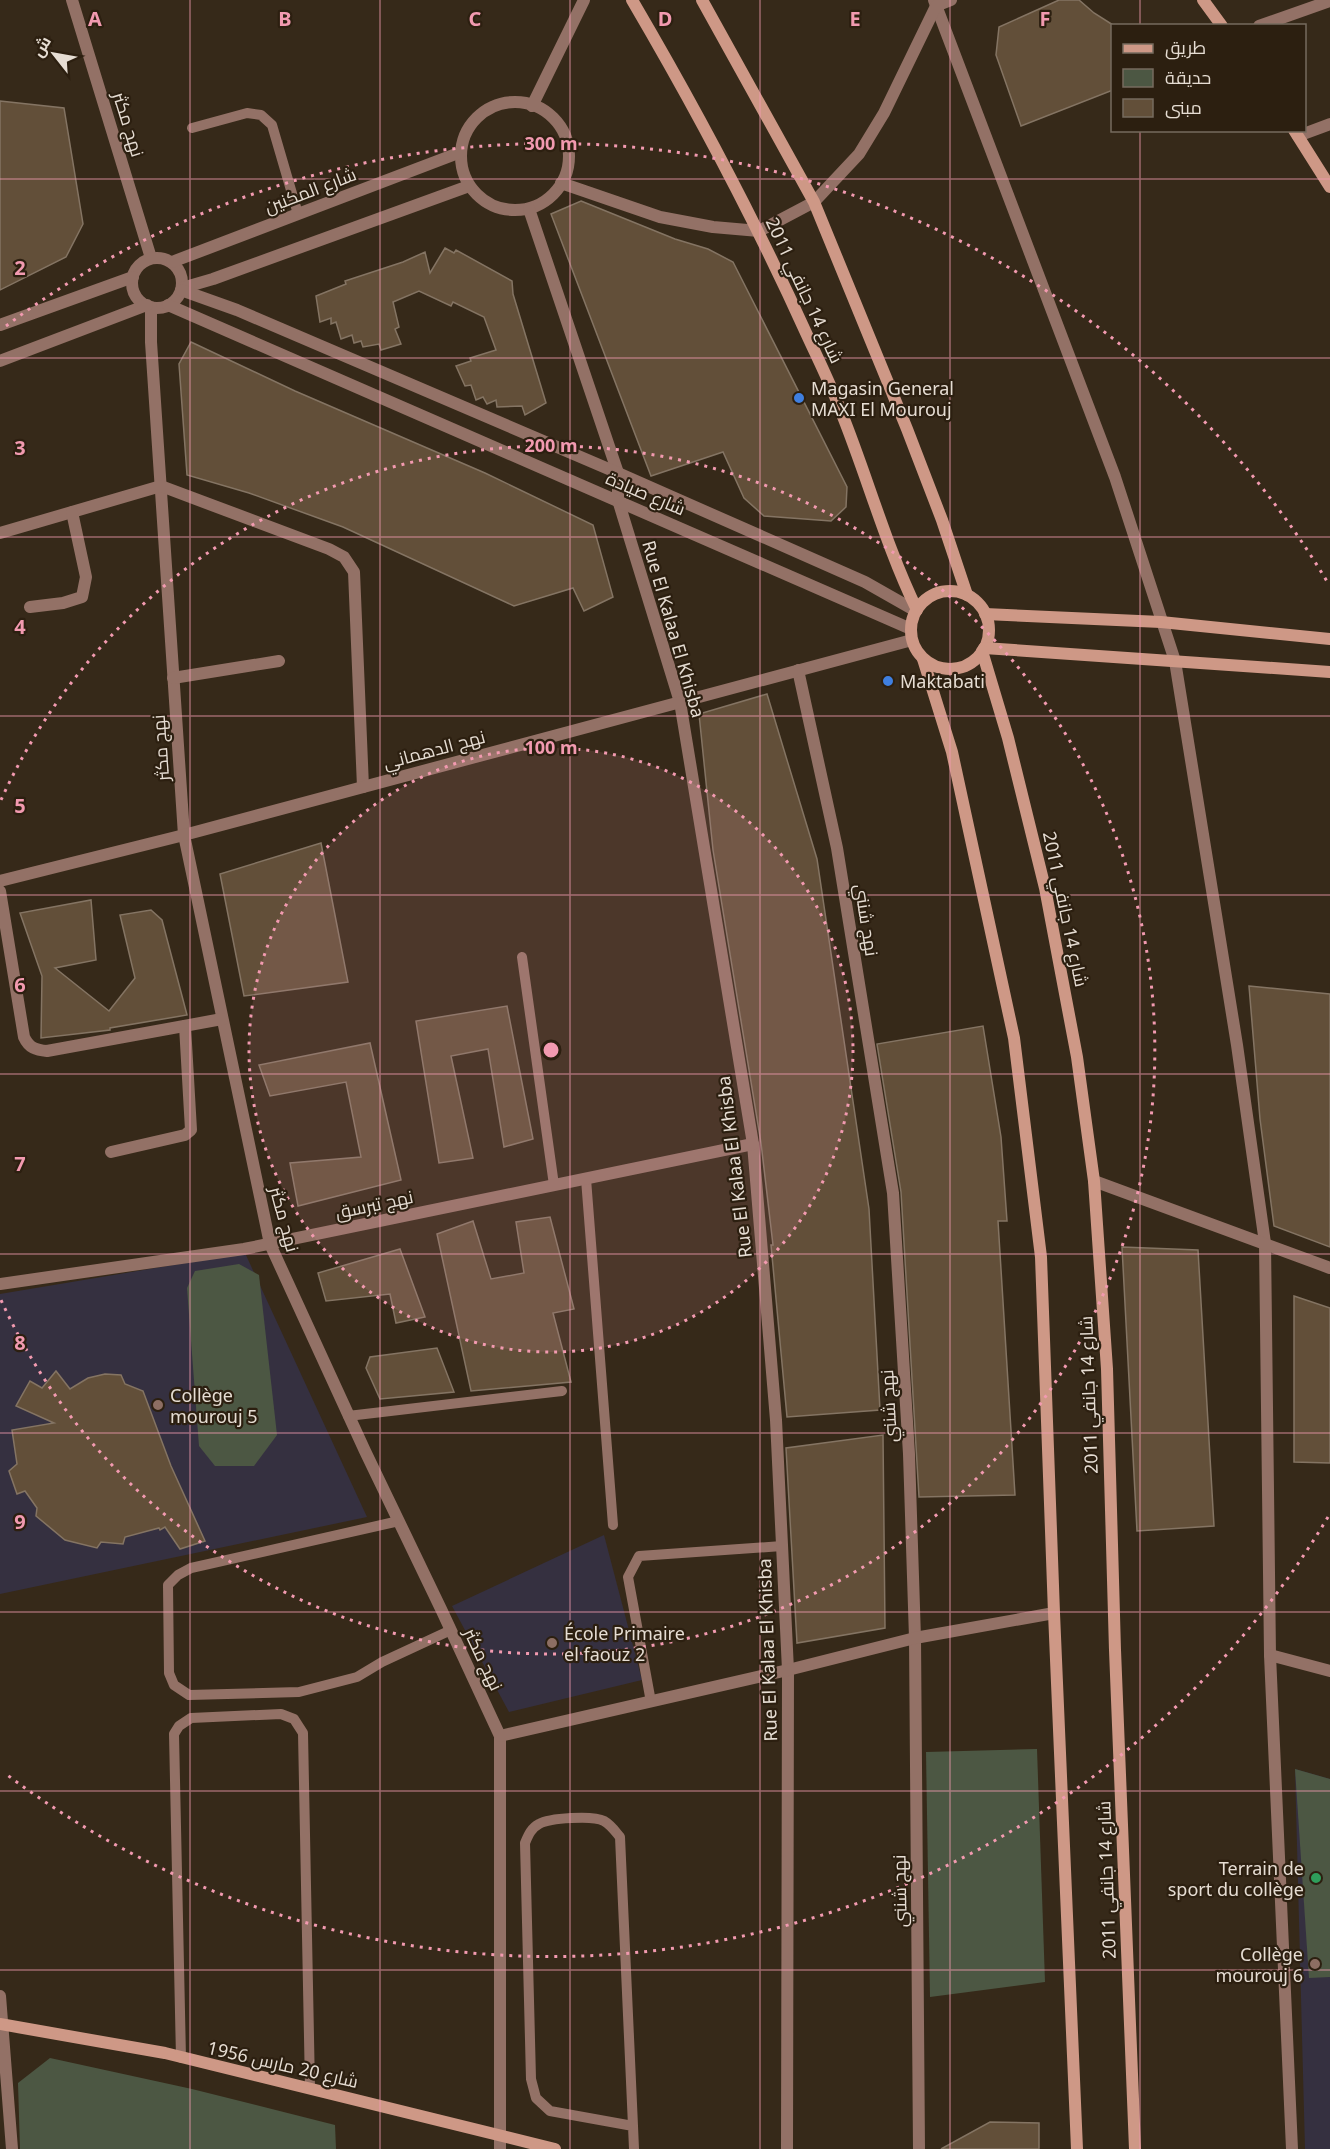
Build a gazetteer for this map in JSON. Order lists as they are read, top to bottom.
{
  "streets": {
    "street": [
      "نهج مكثر",
      "شارع المكنين",
      "شارع 14 جانفي 2011",
      "شارع صيادة",
      "Rue El Kalaa El Khisba",
      "نهج الدهماني",
      "نهج شنني",
      "نهج تبرسق",
      "شارع 20 مارس 1956"
    ]
  },
  "crossings": [
    ["نهج مكثر", "شارع المكنين"],
    ["نهج مكثر", "شارع صيادة"],
    ["نهج مكثر", "نهج الدهماني"],
    ["نهج مكثر", "نهج تبرسق"],
    ["نهج مكثر", "شارع 20 مارس 1956"],
    ["شارع المكنين", "شارع صيادة"],
    ["شارع المكنين", "Rue El Kalaa El Khisba"],
    ["شارع 14 جانفي 2011", "شارع صيادة"],
    ["شارع 14 جانفي 2011", "نهج الدهماني"],
    ["شارع صيادة", "Rue El Kalaa El Khisba"],
    ["شارع صيادة", "نهج الدهماني"],
    ["Rue El Kalaa El Khisba", "نهج الدهماني"],
    ["Rue El Kalaa El Khisba", "نهج تبرسق"],
    ["نهج الدهماني", "نهج شنني"]
  ],
  "places": [
    "Magasin General MAXI El Mourouj",
    "Maktabati",
    "Collège mourouj 5",
    "École Primaire el faouz 2",
    "Terrain de sport du collège",
    "Collège mourouj 6"
  ],
  "legend": ["طريق", "حديقة", "مبنى"],
  "north": "top left",
  "grid": {
    "columns": [
      "A",
      "B",
      "C",
      "D",
      "E",
      "F"
    ],
    "rows": [
      "2",
      "3",
      "4",
      "5",
      "6",
      "7",
      "8",
      "9"
    ]
  },
  "rings": ["300 m", "200 m", "100 m"]
}
